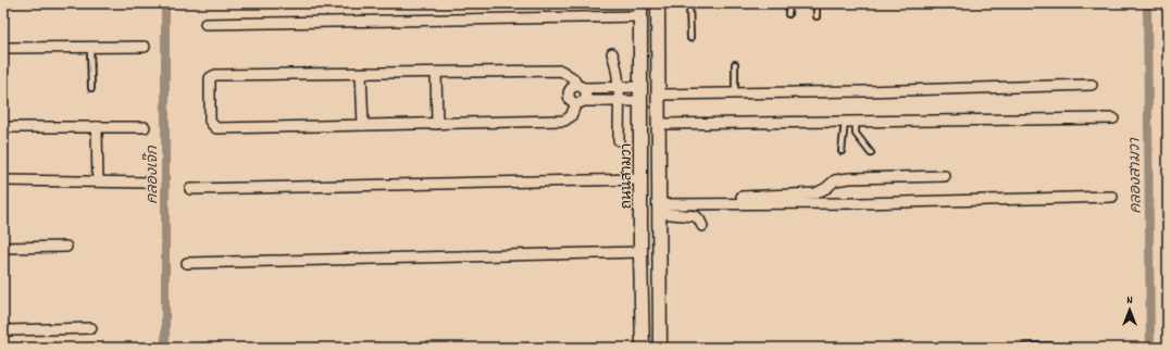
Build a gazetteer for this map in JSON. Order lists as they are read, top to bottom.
{
  "streets": {
    "street": ["ถนนสามวา"]
  },
  "water": ["คลองเจ๊ก", "คลองสามวา"],
  "north": "top"
}
